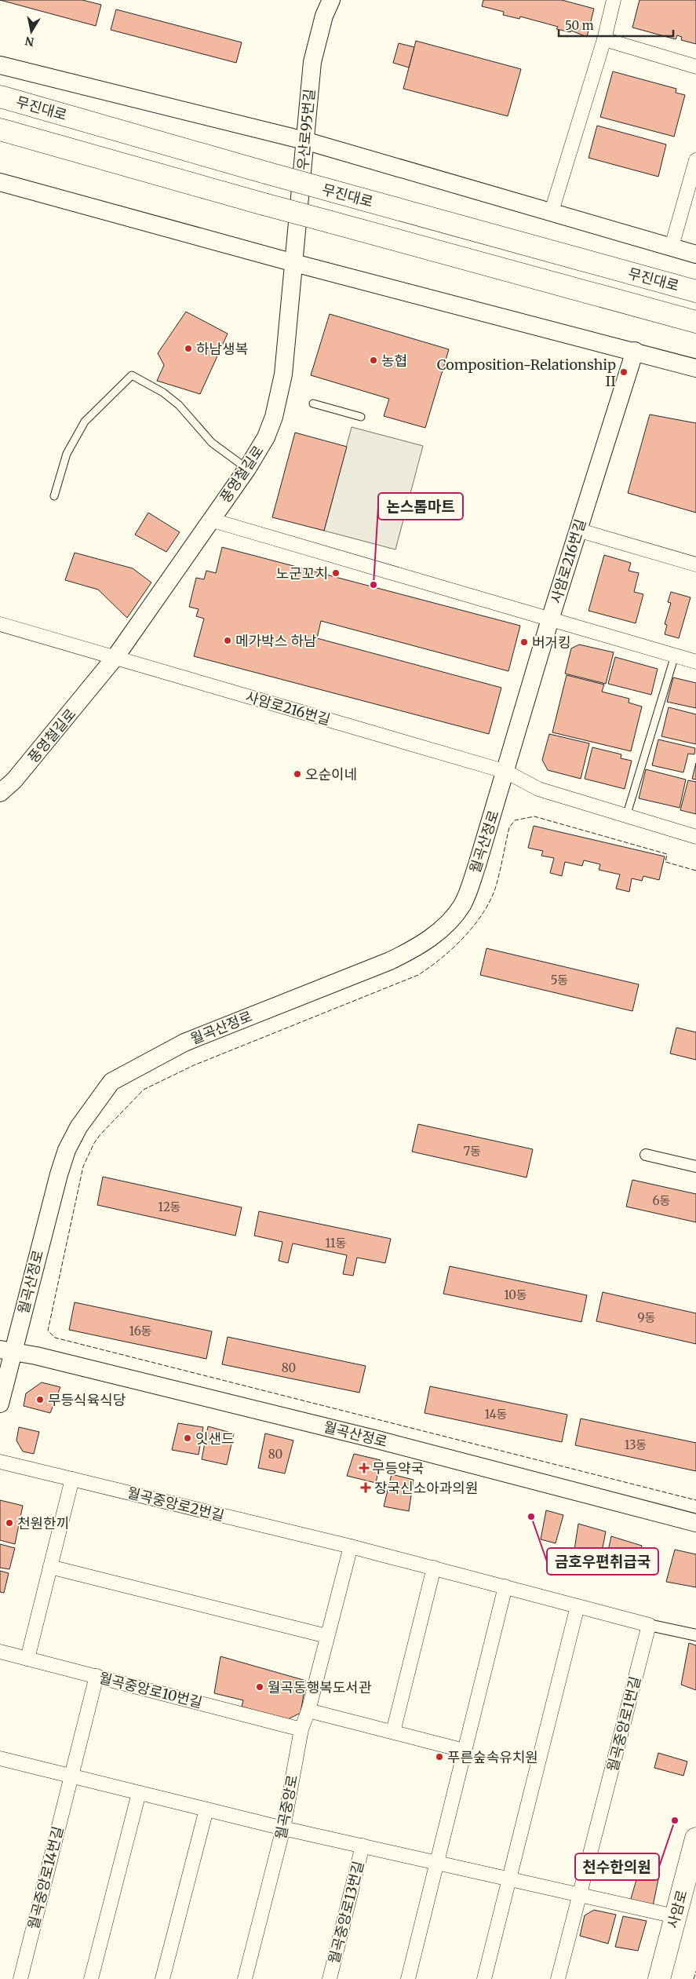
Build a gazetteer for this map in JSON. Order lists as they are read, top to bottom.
{
  "streets": {
    "main road": ["무진대로", "사암로"],
    "street": [
      "우산로95번길",
      "풍영철길로",
      "사암로216번길",
      "월곡산정로",
      "월곡중앙로2번길",
      "월곡중앙로10번길",
      "월곡중앙로1번길",
      "월곡중앙로",
      "월곡중앙로14번길",
      "월곡중앙로13번길"
    ]
  },
  "crossings": [
    ["우산로95번길", "풍영철길로"],
    ["풍영철길로", "사암로216번길"],
    ["사암로216번길", "월곡산정로"],
    ["월곡중앙로2번길", "월곡중앙로"],
    ["월곡중앙로10번길", "월곡중앙로"],
    ["월곡중앙로10번길", "월곡중앙로14번길"],
    ["월곡중앙로1번길", "월곡중앙로13번길"],
    ["월곡중앙로", "월곡중앙로13번길"],
    ["사암로", "월곡중앙로13번길"]
  ],
  "places": {
    "other": [
      "하남생복",
      "농협",
      "Composition-Relationship II",
      "노군꼬치",
      "논스톱마트",
      "메가박스 하남",
      "버거킹",
      "오순이네",
      "무등식육식당",
      "잇샌드",
      "금호우편취급국",
      "천원한끼",
      "월곡동행복도서관",
      "푸른숲속유치원",
      "천수한의원"
    ],
    "health": ["무등약국", "장국신소아과의원"]
  },
  "house_numbers": [
    "5동",
    "7동",
    "6동",
    "12동",
    "11동",
    "10동",
    "9동",
    "16동",
    "80",
    "14동",
    "13동",
    "80"
  ],
  "scale_bar": "50 m",
  "north": "bottom"
}
